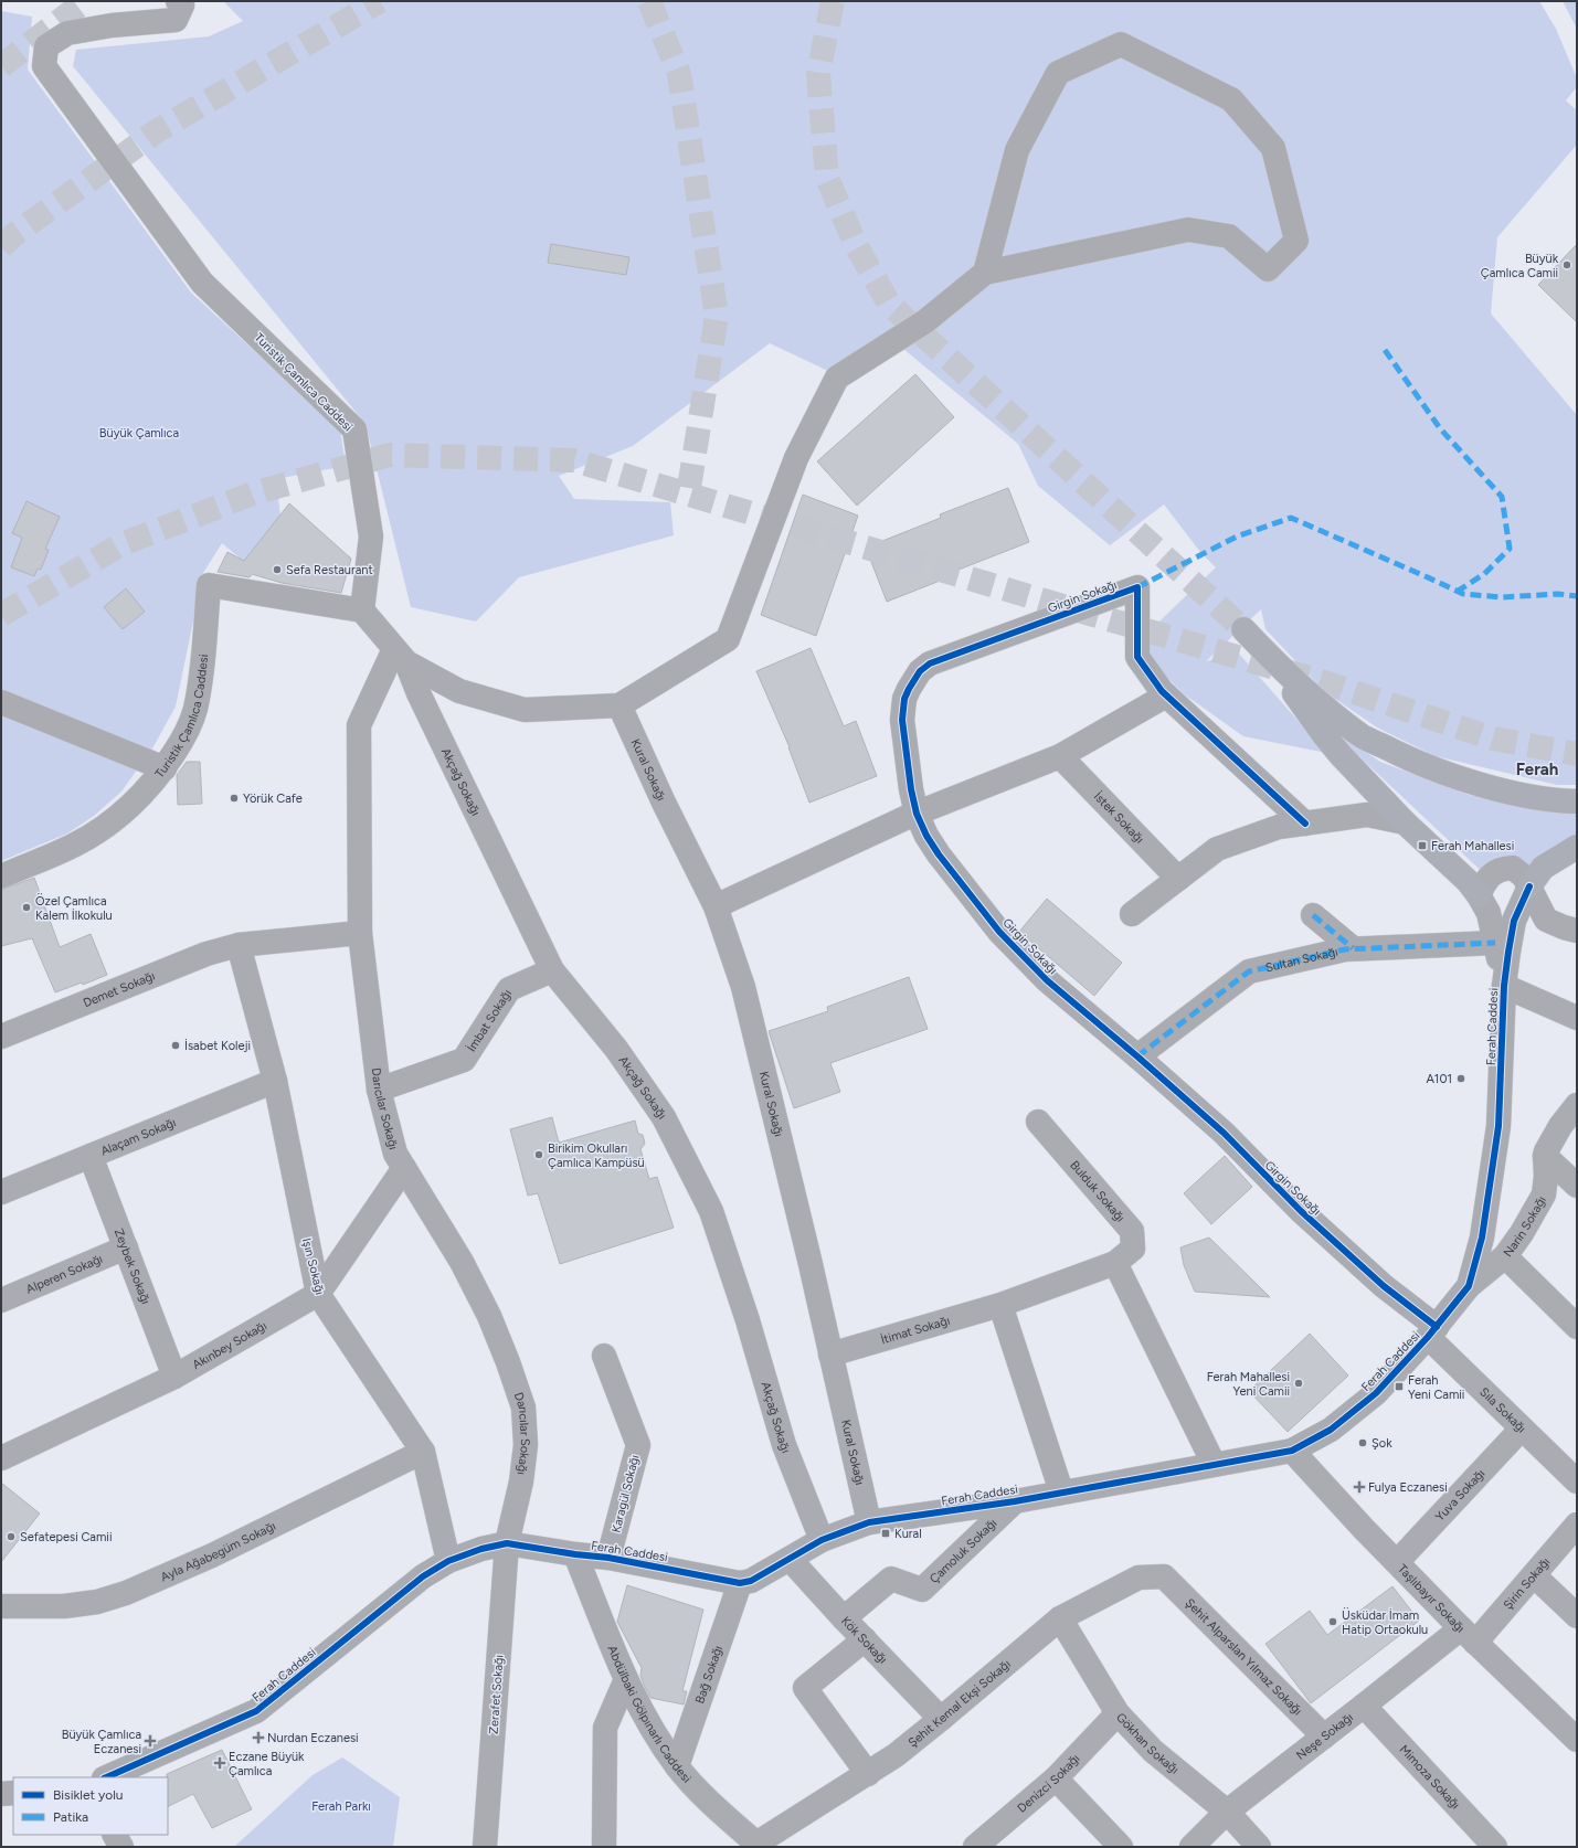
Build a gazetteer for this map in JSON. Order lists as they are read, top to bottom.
{
  "streets": {
    "street": [
      "Turistik Çamlıca Caddesi",
      "Girgin Sokağı",
      "Kural Sokağı",
      "Akçağ Sokağı",
      "İstek Sokağı",
      "Sultan Sokağı",
      "Demet Sokağı",
      "İmbat Sokağı",
      "Ferah Caddesi",
      "Darıcılar Sokağı",
      "Alaçam Sokağı",
      "Bulduk Sokağı",
      "Narin Sokağı",
      "Zeybek Sokağı",
      "Işın Sokağı",
      "Alperen Sokağı",
      "İtimat Sokağı",
      "Akınbey Sokağı",
      "Sıla Sokağı",
      "Karagül Sokağı",
      "Yuva Sokağı",
      "Ayla Ağabegüm Sokağı",
      "Çamoluk Sokağı",
      "Şirin Sokağı",
      "Taşlıbayır Sokağı",
      "Kök Sokağı",
      "Şehit Alparslan Yılmaz Sokağı",
      "Bağ Sokağı",
      "Zerafet Sokağı",
      "Şehit Kemal Ekşi Sokağı",
      "Abdülbaki Gölpınarlı Caddesi",
      "Neşe Sokağı",
      "Gökhan Sokağı",
      "Mimoza Sokağı",
      "Denizci Sokağı"
    ]
  },
  "crossings": [
    ["Girgin Sokağı", "Sultan Sokağı"],
    ["Girgin Sokağı", "Ferah Caddesi"],
    ["Girgin Sokağı", "Sıla Sokağı"],
    ["Kural Sokağı", "Ferah Caddesi"],
    ["Kural Sokağı", "İtimat Sokağı"],
    ["Akçağ Sokağı", "İmbat Sokağı"],
    ["Akçağ Sokağı", "Ferah Caddesi"],
    ["Akçağ Sokağı", "Darıcılar Sokağı"],
    ["Demet Sokağı", "Darıcılar Sokağı"],
    ["Demet Sokağı", "Işın Sokağı"],
    ["İmbat Sokağı", "Darıcılar Sokağı"],
    ["Ferah Caddesi", "Darıcılar Sokağı"],
    ["Ferah Caddesi", "Narin Sokağı"],
    ["Ferah Caddesi", "Işın Sokağı"],
    ["Ferah Caddesi", "Sıla Sokağı"],
    ["Ferah Caddesi", "Karagül Sokağı"],
    ["Ferah Caddesi", "Çamoluk Sokağı"],
    ["Ferah Caddesi", "Taşlıbayır Sokağı"],
    ["Ferah Caddesi", "Kök Sokağı"],
    ["Ferah Caddesi", "Bağ Sokağı"],
    ["Ferah Caddesi", "Zerafet Sokağı"],
    ["Ferah Caddesi", "Abdülbaki Gölpınarlı Caddesi"],
    ["Darıcılar Sokağı", "Akınbey Sokağı"],
    ["Darıcılar Sokağı", "Zerafet Sokağı"],
    ["Alaçam Sokağı", "Zeybek Sokağı"],
    ["Alaçam Sokağı", "Işın Sokağı"],
    ["Bulduk Sokağı", "İtimat Sokağı"],
    ["Zeybek Sokağı", "Alperen Sokağı"],
    ["Zeybek Sokağı", "Akınbey Sokağı"],
    ["Işın Sokağı", "Akınbey Sokağı"],
    ["Işın Sokağı", "Ayla Ağabegüm Sokağı"],
    ["Sıla Sokağı", "Yuva Sokağı"],
    ["Yuva Sokağı", "Taşlıbayır Sokağı"],
    ["Çamoluk Sokağı", "Kök Sokağı"],
    ["Şirin Sokağı", "Taşlıbayır Sokağı"],
    ["Şirin Sokağı", "Neşe Sokağı"],
    ["Taşlıbayır Sokağı", "Neşe Sokağı"],
    ["Kök Sokağı", "Şehit Kemal Ekşi Sokağı"],
    ["Şehit Alparslan Yılmaz Sokağı", "Şehit Kemal Ekşi Sokağı"],
    ["Şehit Alparslan Yılmaz Sokağı", "Neşe Sokağı"],
    ["Bağ Sokağı", "Abdülbaki Gölpınarlı Caddesi"],
    ["Şehit Kemal Ekşi Sokağı", "Abdülbaki Gölpınarlı Caddesi"],
    ["Şehit Kemal Ekşi Sokağı", "Gökhan Sokağı"],
    ["Neşe Sokağı", "Gökhan Sokağı"],
    ["Neşe Sokağı", "Mimoza Sokağı"],
    ["Gökhan Sokağı", "Denizci Sokağı"]
  ],
  "districts": ["Ferah"],
  "parks": ["Büyük Çamlıca", "Ferah Parkı"],
  "places": {
    "other": [
      "Büyük Çamlıca Camii",
      "Sefa Restaurant",
      "Yörük Cafe",
      "Özel Çamlıca Kalem İlkokulu",
      "İsabet Koleji",
      "A101",
      "Birikim Okulları Çamlıca Kampüsü",
      "Ferah Mahallesi Yeni Camii",
      "Şok",
      "Sefatepesi Camii",
      "Üsküdar İmam Hatip Ortaokulu"
    ],
    "transit": ["Ferah Mahallesi", "Ferah Yeni Camii", "Kural"],
    "health": [
      "Fulya Eczanesi",
      "Nurdan Eczanesi",
      "Büyük Çamlıca Eczanesi",
      "Eczane Büyük Çamlıca"
    ]
  },
  "legend": ["Bisiklet yolu", "Patika"]
}
